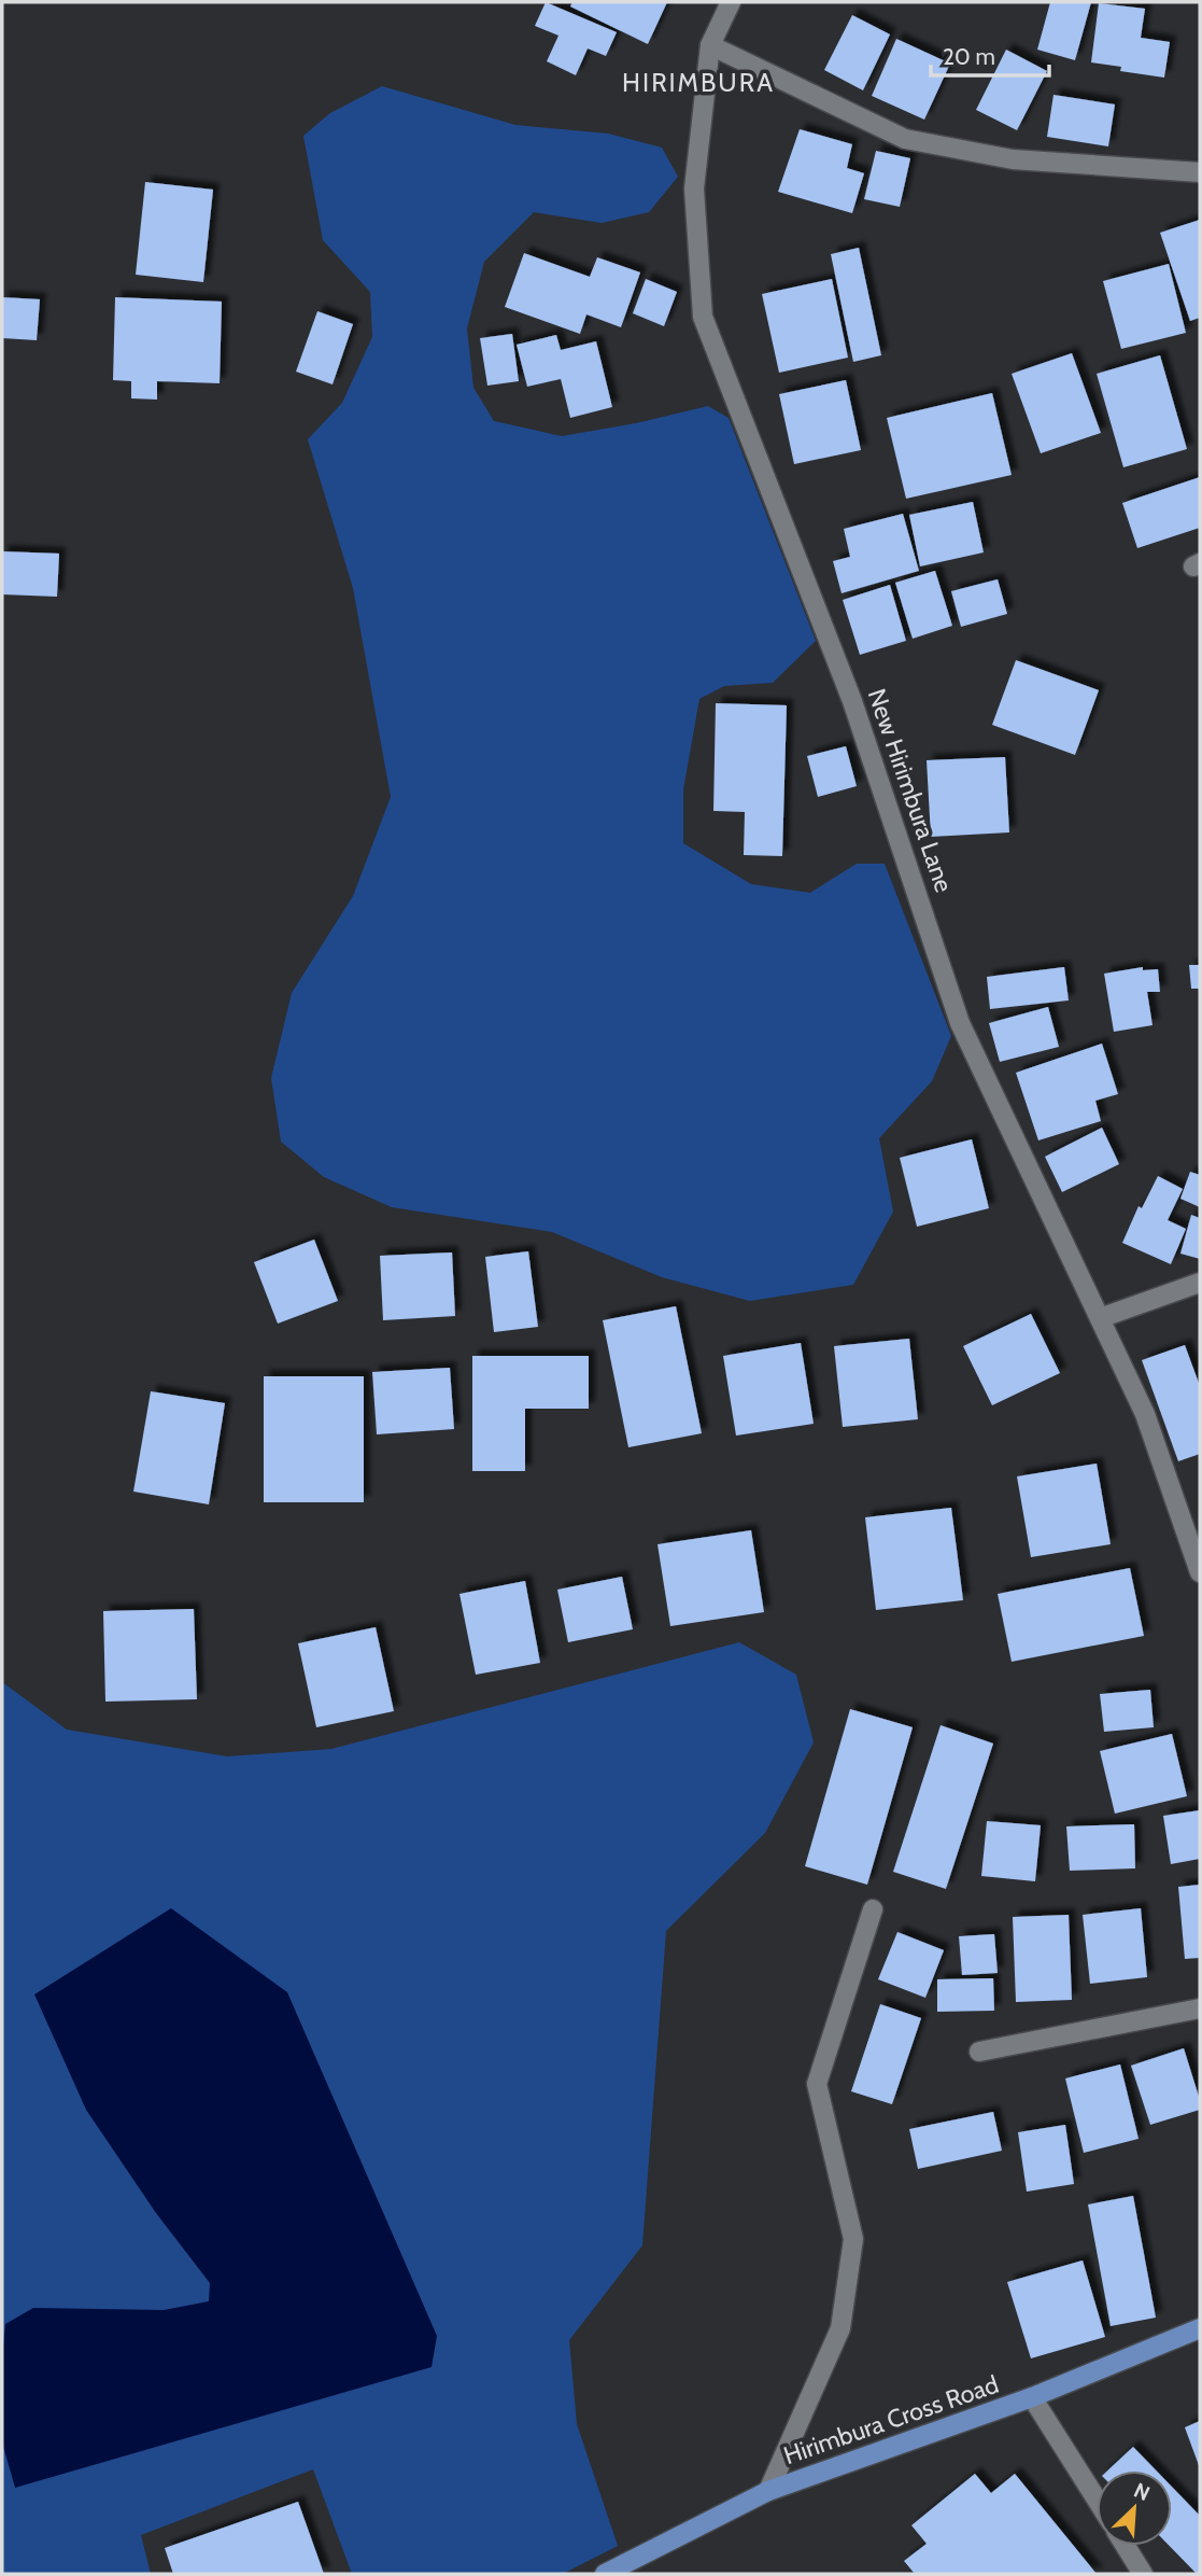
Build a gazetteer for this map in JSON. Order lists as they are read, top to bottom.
{
  "streets": {
    "main road": ["Hirimbura Cross Road"],
    "street": ["New Hirimbura Lane"]
  },
  "districts": ["HIRIMBURA"],
  "scale_bar": "20 m",
  "north": "top right"
}
